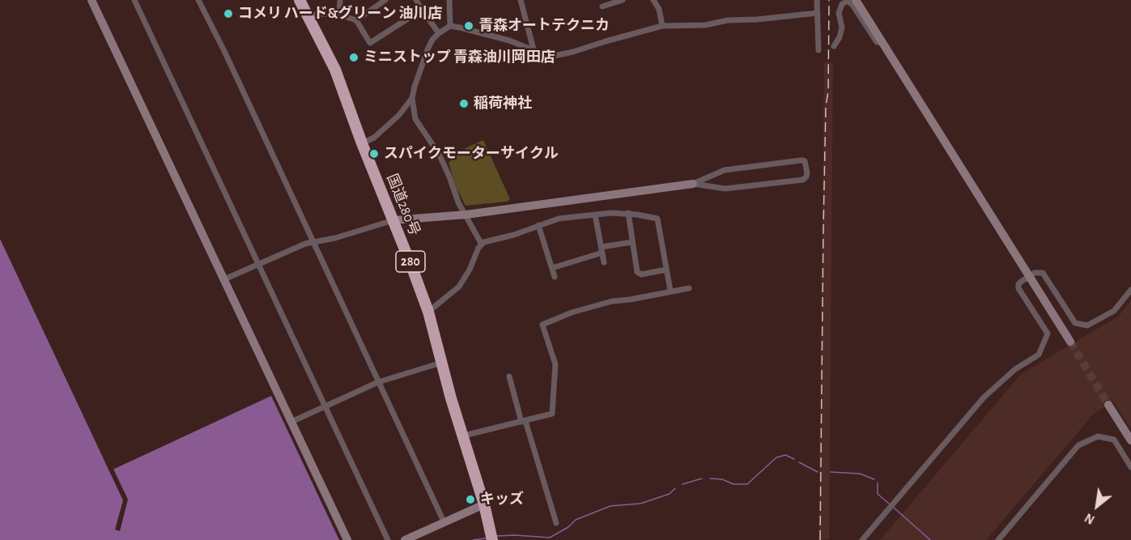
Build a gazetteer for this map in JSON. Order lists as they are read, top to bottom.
{
  "streets": {
    "highway": ["国道280号", "280"]
  },
  "places": [
    "コメリ ハード&グリーン 油川店",
    "青森オートテクニカ",
    "ミニストップ 青森油川岡田店",
    "稲荷神社",
    "スパイクモーターサイクル",
    "キッズ"
  ],
  "north": "bottom left"
}
